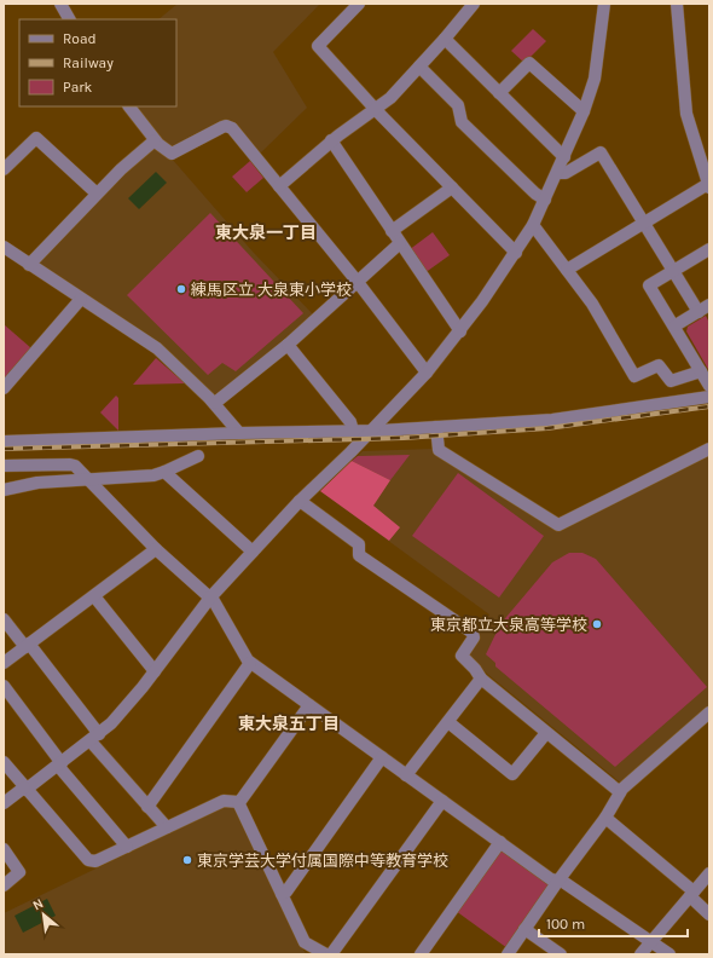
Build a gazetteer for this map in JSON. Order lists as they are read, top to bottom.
{
  "districts": ["東大泉一丁目", "東大泉五丁目"],
  "places": ["練馬区立 大泉東小学校", "東京都立大泉高等学校", "東京学芸大学付属国際中等教育学校"],
  "legend": ["Road", "Railway", "Park"],
  "scale_bar": "100 m",
  "north": "top left"
}
